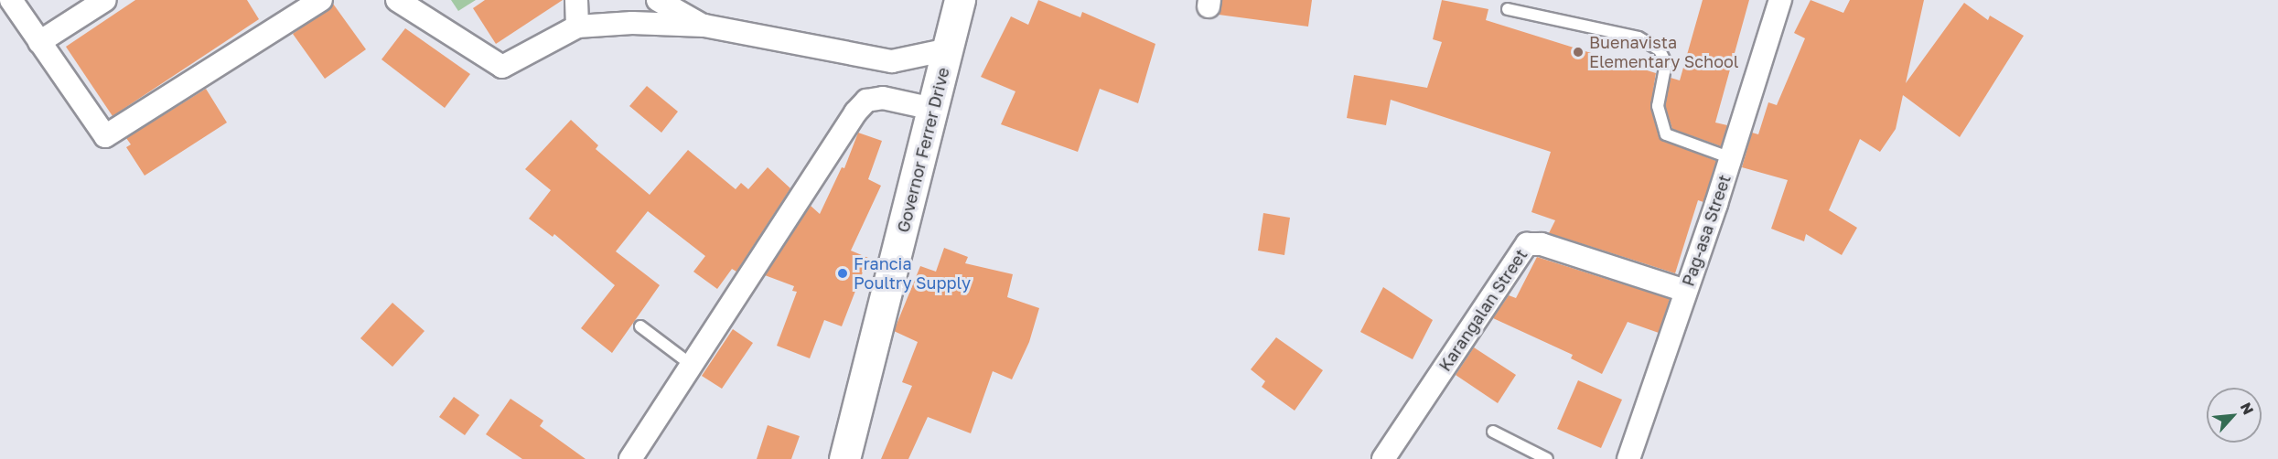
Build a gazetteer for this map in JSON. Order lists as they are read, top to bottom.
{
  "streets": {
    "main road": ["Governor Ferrer Drive"],
    "street": ["Pag-asa Street", "Karangalan Street"]
  },
  "crossings": [
    ["Pag-asa Street", "Karangalan Street"]
  ],
  "places": ["Buenavista Elementary School", "Francia Poultry Supply"],
  "north": "top right"
}
